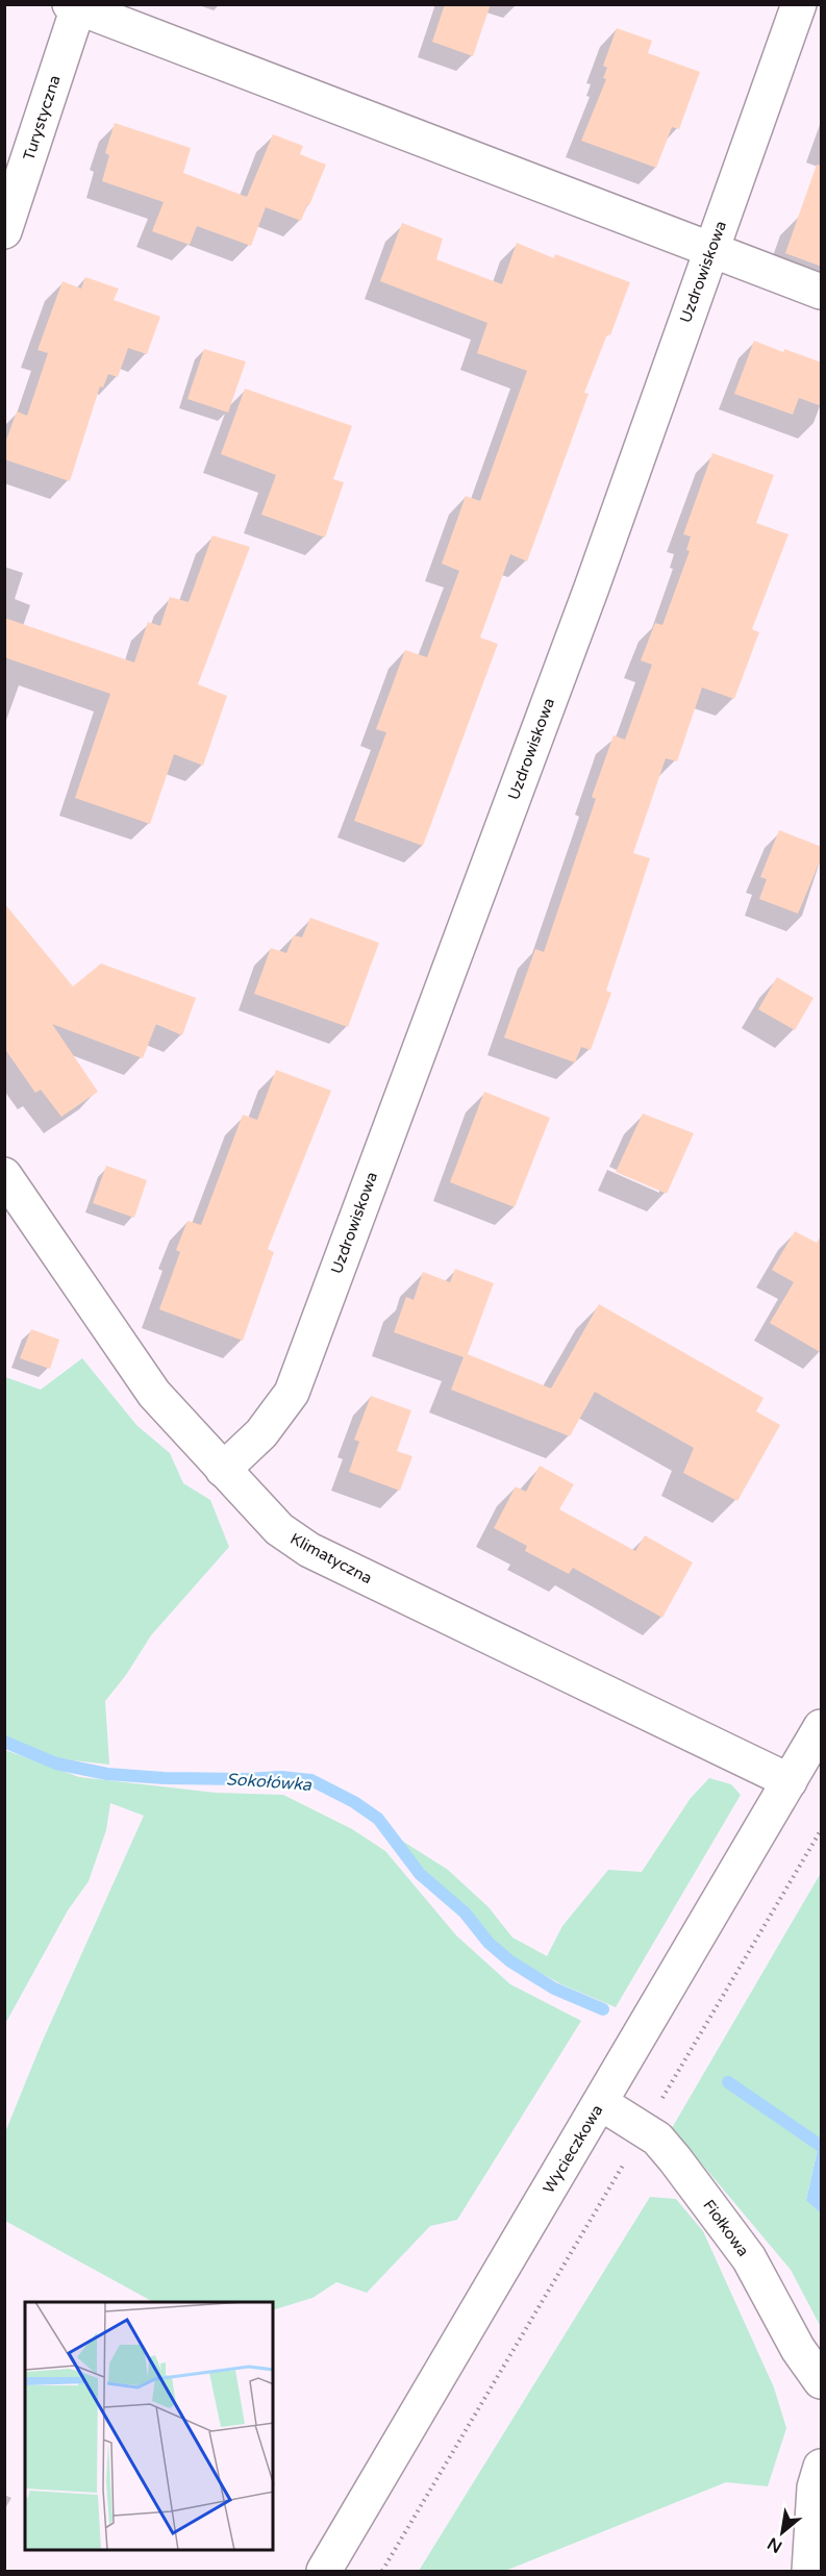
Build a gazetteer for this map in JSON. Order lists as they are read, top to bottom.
{
  "streets": {
    "street": [
      "Turystyczna",
      "Uzdrowiskowa",
      "Klimatyczna",
      "Wycieczkowa",
      "Fiołkowa"
    ]
  },
  "crossings": [
    ["Uzdrowiskowa", "Klimatyczna"],
    ["Klimatyczna", "Wycieczkowa"],
    ["Wycieczkowa", "Fiołkowa"]
  ],
  "water": ["Sokołówka"],
  "north": "bottom left"
}
